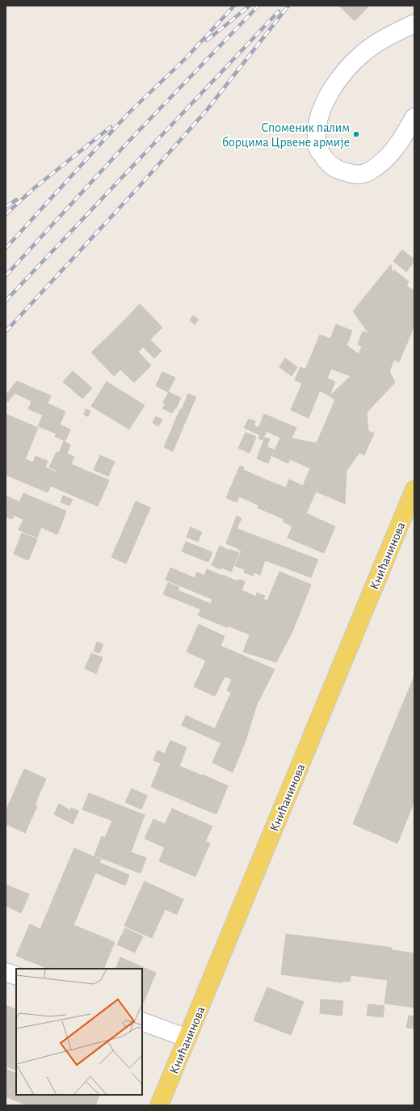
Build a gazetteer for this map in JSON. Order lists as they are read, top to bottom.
{
  "streets": {
    "main road": ["Книћанинова"]
  },
  "places": ["Споменик палим борцима Црвене армије"]
}
